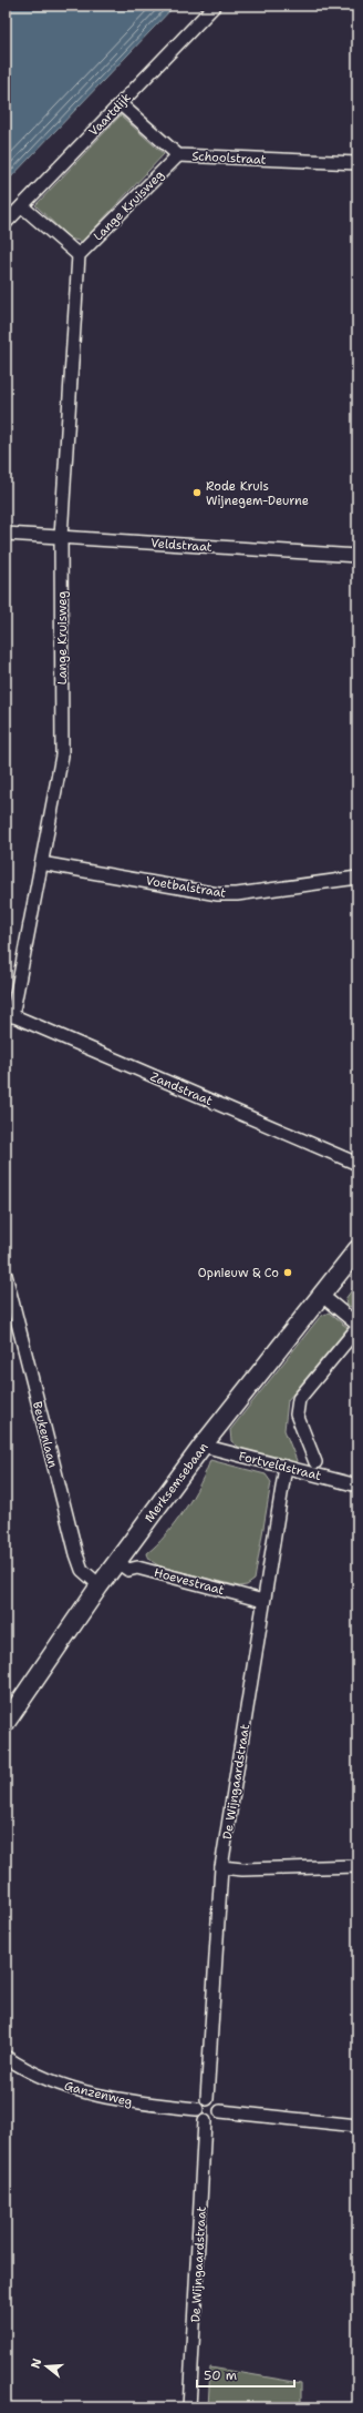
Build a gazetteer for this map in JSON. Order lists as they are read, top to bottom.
{
  "streets": {
    "main road": ["Merksemsebaan"],
    "street": [
      "Vaartdijk",
      "Schoolstraat",
      "Lange Kruisweg",
      "Veldstraat",
      "Voetbalstraat",
      "Zandstraat",
      "Beukenlaan",
      "Fortveldstraat",
      "Hoevestraat",
      "De Wijngaardstraat",
      "Ganzenweg"
    ]
  },
  "crossings": [
    ["Vaartdijk", "Schoolstraat"],
    ["Schoolstraat", "Lange Kruisweg"],
    ["Lange Kruisweg", "Veldstraat"],
    ["Lange Kruisweg", "Voetbalstraat"],
    ["Lange Kruisweg", "Zandstraat"],
    ["Beukenlaan", "Merksemsebaan"],
    ["Fortveldstraat", "Merksemsebaan"],
    ["Fortveldstraat", "De Wijngaardstraat"],
    ["Merksemsebaan", "Hoevestraat"],
    ["Hoevestraat", "De Wijngaardstraat"],
    ["De Wijngaardstraat", "Ganzenweg"]
  ],
  "places": ["Rode Kruis Wijnegem-Deurne", "Opnieuw & Co"],
  "scale_bar": "50 m",
  "north": "left"
}
